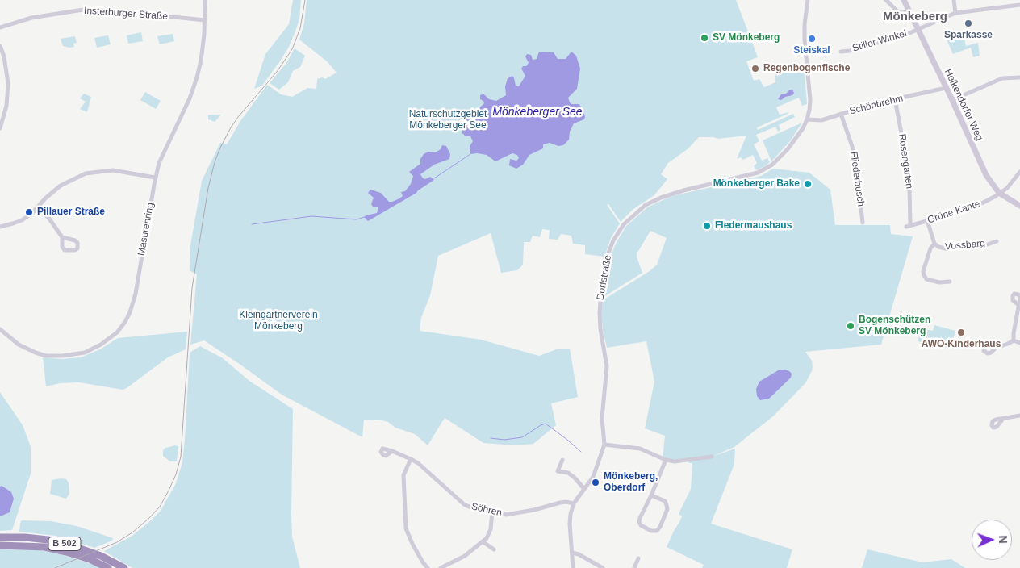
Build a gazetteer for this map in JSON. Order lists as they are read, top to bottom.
{
  "streets": {
    "highway": ["B 502"],
    "street": [
      "Insterburger Straße",
      "Stiller Winkel",
      "Schönbrehm",
      "Heikendorfer Weg",
      "Rosengarten",
      "Fliederbusch",
      "Grüne Kante",
      "Masurenring",
      "Vossbarg",
      "Dorfstraße",
      "Söhren"
    ]
  },
  "crossings": [
    ["Insterburger Straße", "Masurenring"],
    ["Stiller Winkel", "Heikendorfer Weg"],
    ["Schönbrehm", "Heikendorfer Weg"],
    ["Schönbrehm", "Rosengarten"],
    ["Schönbrehm", "Fliederbusch"],
    ["Schönbrehm", "Dorfstraße"],
    ["Heikendorfer Weg", "Grüne Kante"],
    ["Rosengarten", "Grüne Kante"],
    ["Grüne Kante", "Vossbarg"],
    ["Dorfstraße", "Söhren"]
  ],
  "districts": ["Mönkeberg"],
  "water": ["Mönkeberger See"],
  "parks": ["Naturschutzgebiet Mönkeberger See", "Kleingärtnerverein Mönkeberg"],
  "places": [
    "Sparkasse",
    "SV Mönkeberg",
    "Steiskal",
    "Regenbogenfische",
    "Mönkeberger Bake",
    "Pillauer Straße",
    "Fledermaushaus",
    "Bogenschützen SV Mönkeberg",
    "AWO-Kinderhaus",
    "Mönkeberg, Oberdorf"
  ],
  "north": "right"
}
